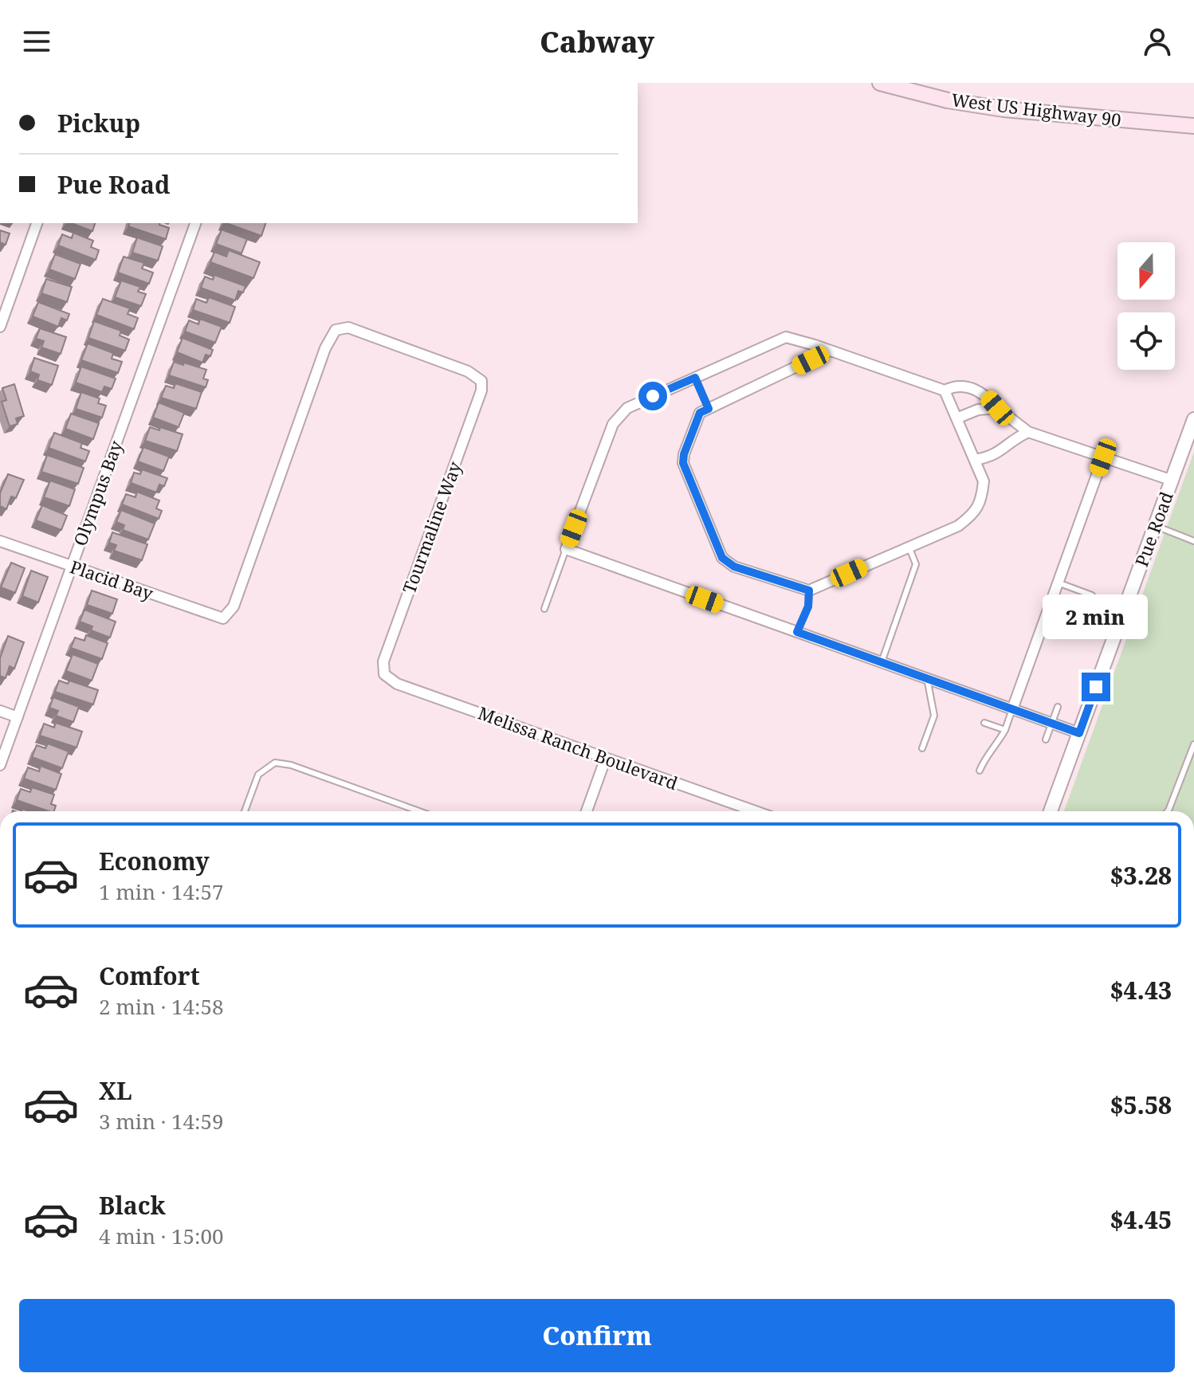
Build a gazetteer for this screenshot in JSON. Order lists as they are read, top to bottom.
{
  "streets": {
    "main road": ["West US Highway 90"],
    "street": [
      "Olympus Bay",
      "Tourmaline Way",
      "Pue Road",
      "Placid Bay",
      "Melissa Ranch Boulevard"
    ]
  },
  "crossings": [
    ["Olympus Bay", "Placid Bay"],
    ["Tourmaline Way", "Placid Bay"],
    ["Tourmaline Way", "Melissa Ranch Boulevard"]
  ],
  "north": "bottom",
  "page": {
    "header": "Cabway",
    "banner": ["Pickup", "Pue Road"],
    "bubble": "2 min",
    "list": [
      {
        "name": "Economy",
        "note": "1 min · 14:57",
        "value": "$3.28"
      },
      {
        "name": "Comfort",
        "note": "2 min · 14:58",
        "value": "$4.43"
      },
      {
        "name": "XL",
        "note": "3 min · 14:59",
        "value": "$5.58"
      },
      {
        "name": "Black",
        "note": "4 min · 15:00",
        "value": "$4.45"
      }
    ],
    "buttons": "Confirm"
  }
}
